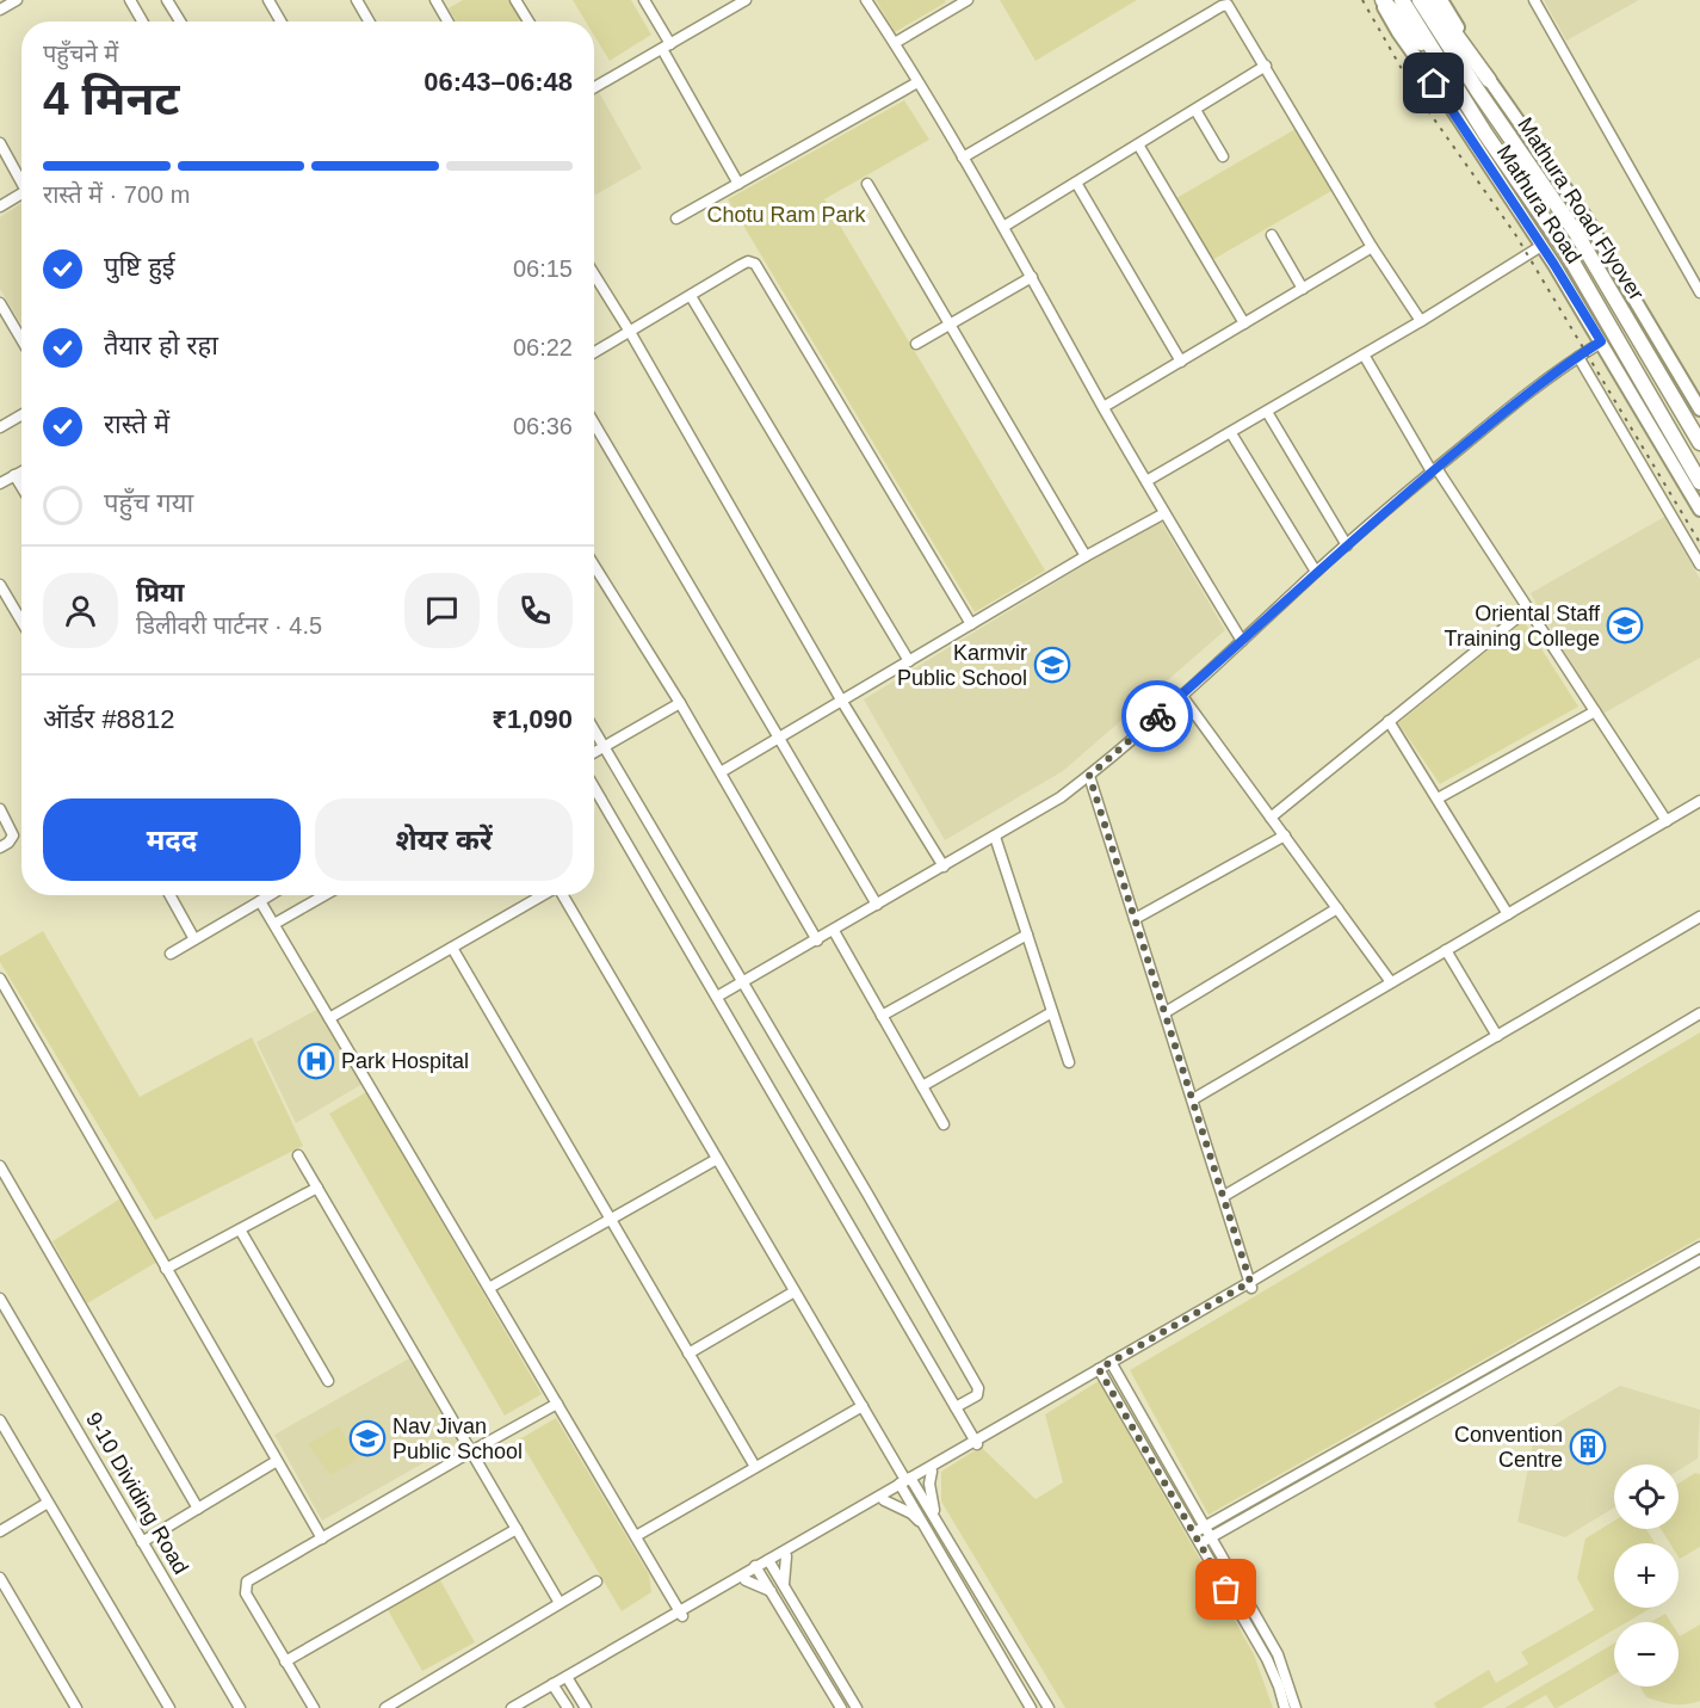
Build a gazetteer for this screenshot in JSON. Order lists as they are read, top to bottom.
{
  "streets": {
    "highway": ["Mathura Road Flyover"],
    "main road": ["Mathura Road"],
    "street": ["9-10 Dividing Road"]
  },
  "parks": ["Chotu Ram Park"],
  "places": {
    "school or university": ["Oriental Staff Training College", "Karmvir Public School", "Nav Jivan Public School"],
    "hospital": ["Park Hospital"],
    "building": ["Convention Centre"]
  },
  "page": {
    "heading": ["4 मिनट", "पहुँचने में", "06:43–06:48"],
    "panel": [
      "प्रिया",
      "डिलीवरी पार्टनर · 4.5",
      "ऑर्डर #8812",
      "₹1,090"
    ],
    "bar": "रास्ते में · 700 m",
    "list": [
      ["पुष्टि हुई", "06:15"],
      ["तैयार हो रहा", "06:22"],
      ["रास्ते में", "06:36"],
      "पहुँच गया"
    ],
    "buttons": ["मदद", "शेयर करें"],
    "map_buttons": ["+", "−"]
  }
}
